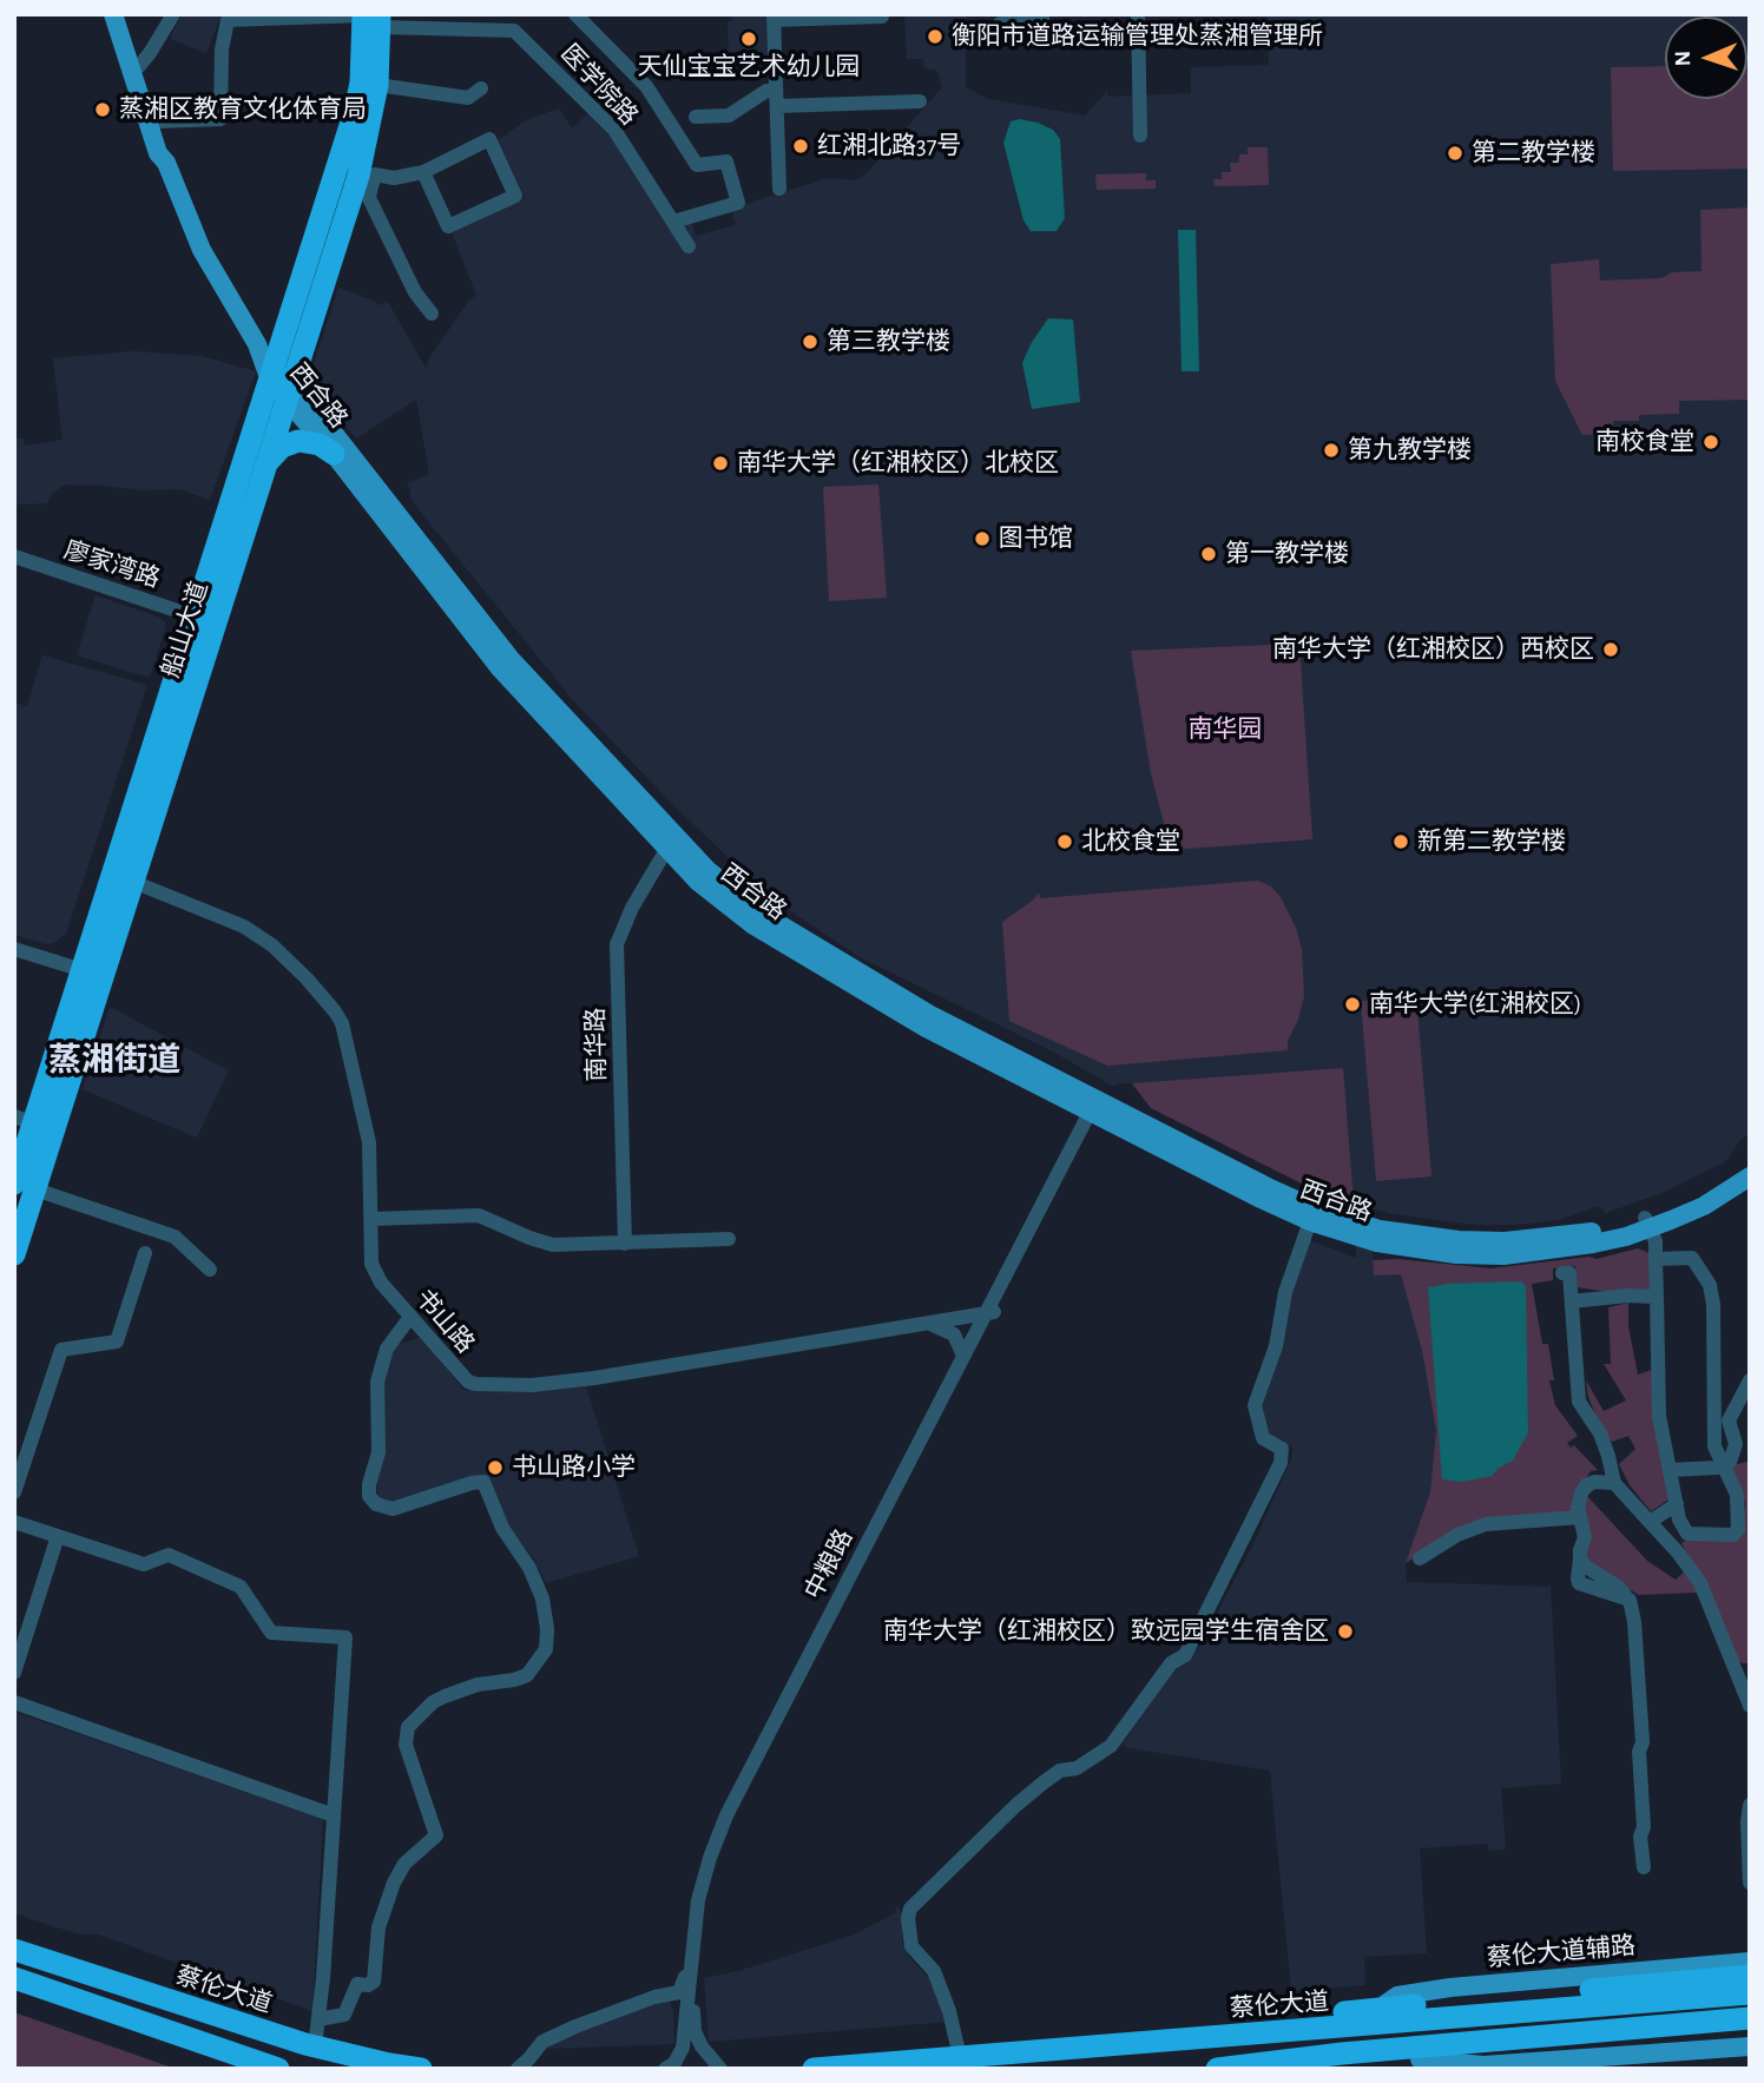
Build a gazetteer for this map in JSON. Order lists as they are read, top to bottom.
{
  "streets": {
    "highway": ["船山大道", "蔡伦大道"],
    "main road": ["西合路", "蔡伦大道辅路"],
    "street": [
      "医学院路",
      "廖家湾路",
      "南华路",
      "书山路",
      "中粮路"
    ]
  },
  "crossings": [
    ["医学院路", "西合路"],
    ["医学院路", "船山大道"],
    ["西合路", "船山大道"],
    ["西合路", "中粮路"],
    ["廖家湾路", "船山大道"],
    ["船山大道", "书山路"],
    ["书山路", "中粮路"]
  ],
  "districts": ["蒸湘街道"],
  "parks": ["南华园"],
  "places": [
    "衡阳市道路运输管理处蒸湘管理所",
    "天仙宝宝艺术幼儿园",
    "蒸湘区教育文化体育局",
    "红湘北路37号",
    "第二教学楼",
    "第三教学楼",
    "南校食堂",
    "第九教学楼",
    "南华大学（红湘校区）北校区",
    "图书馆",
    "第一教学楼",
    "南华大学（红湘校区）西校区",
    "北校食堂",
    "新第二教学楼",
    "南华大学(红湘校区)",
    "书山路小学",
    "南华大学（红湘校区）致远园学生宿舍区"
  ],
  "north": "left"
}
